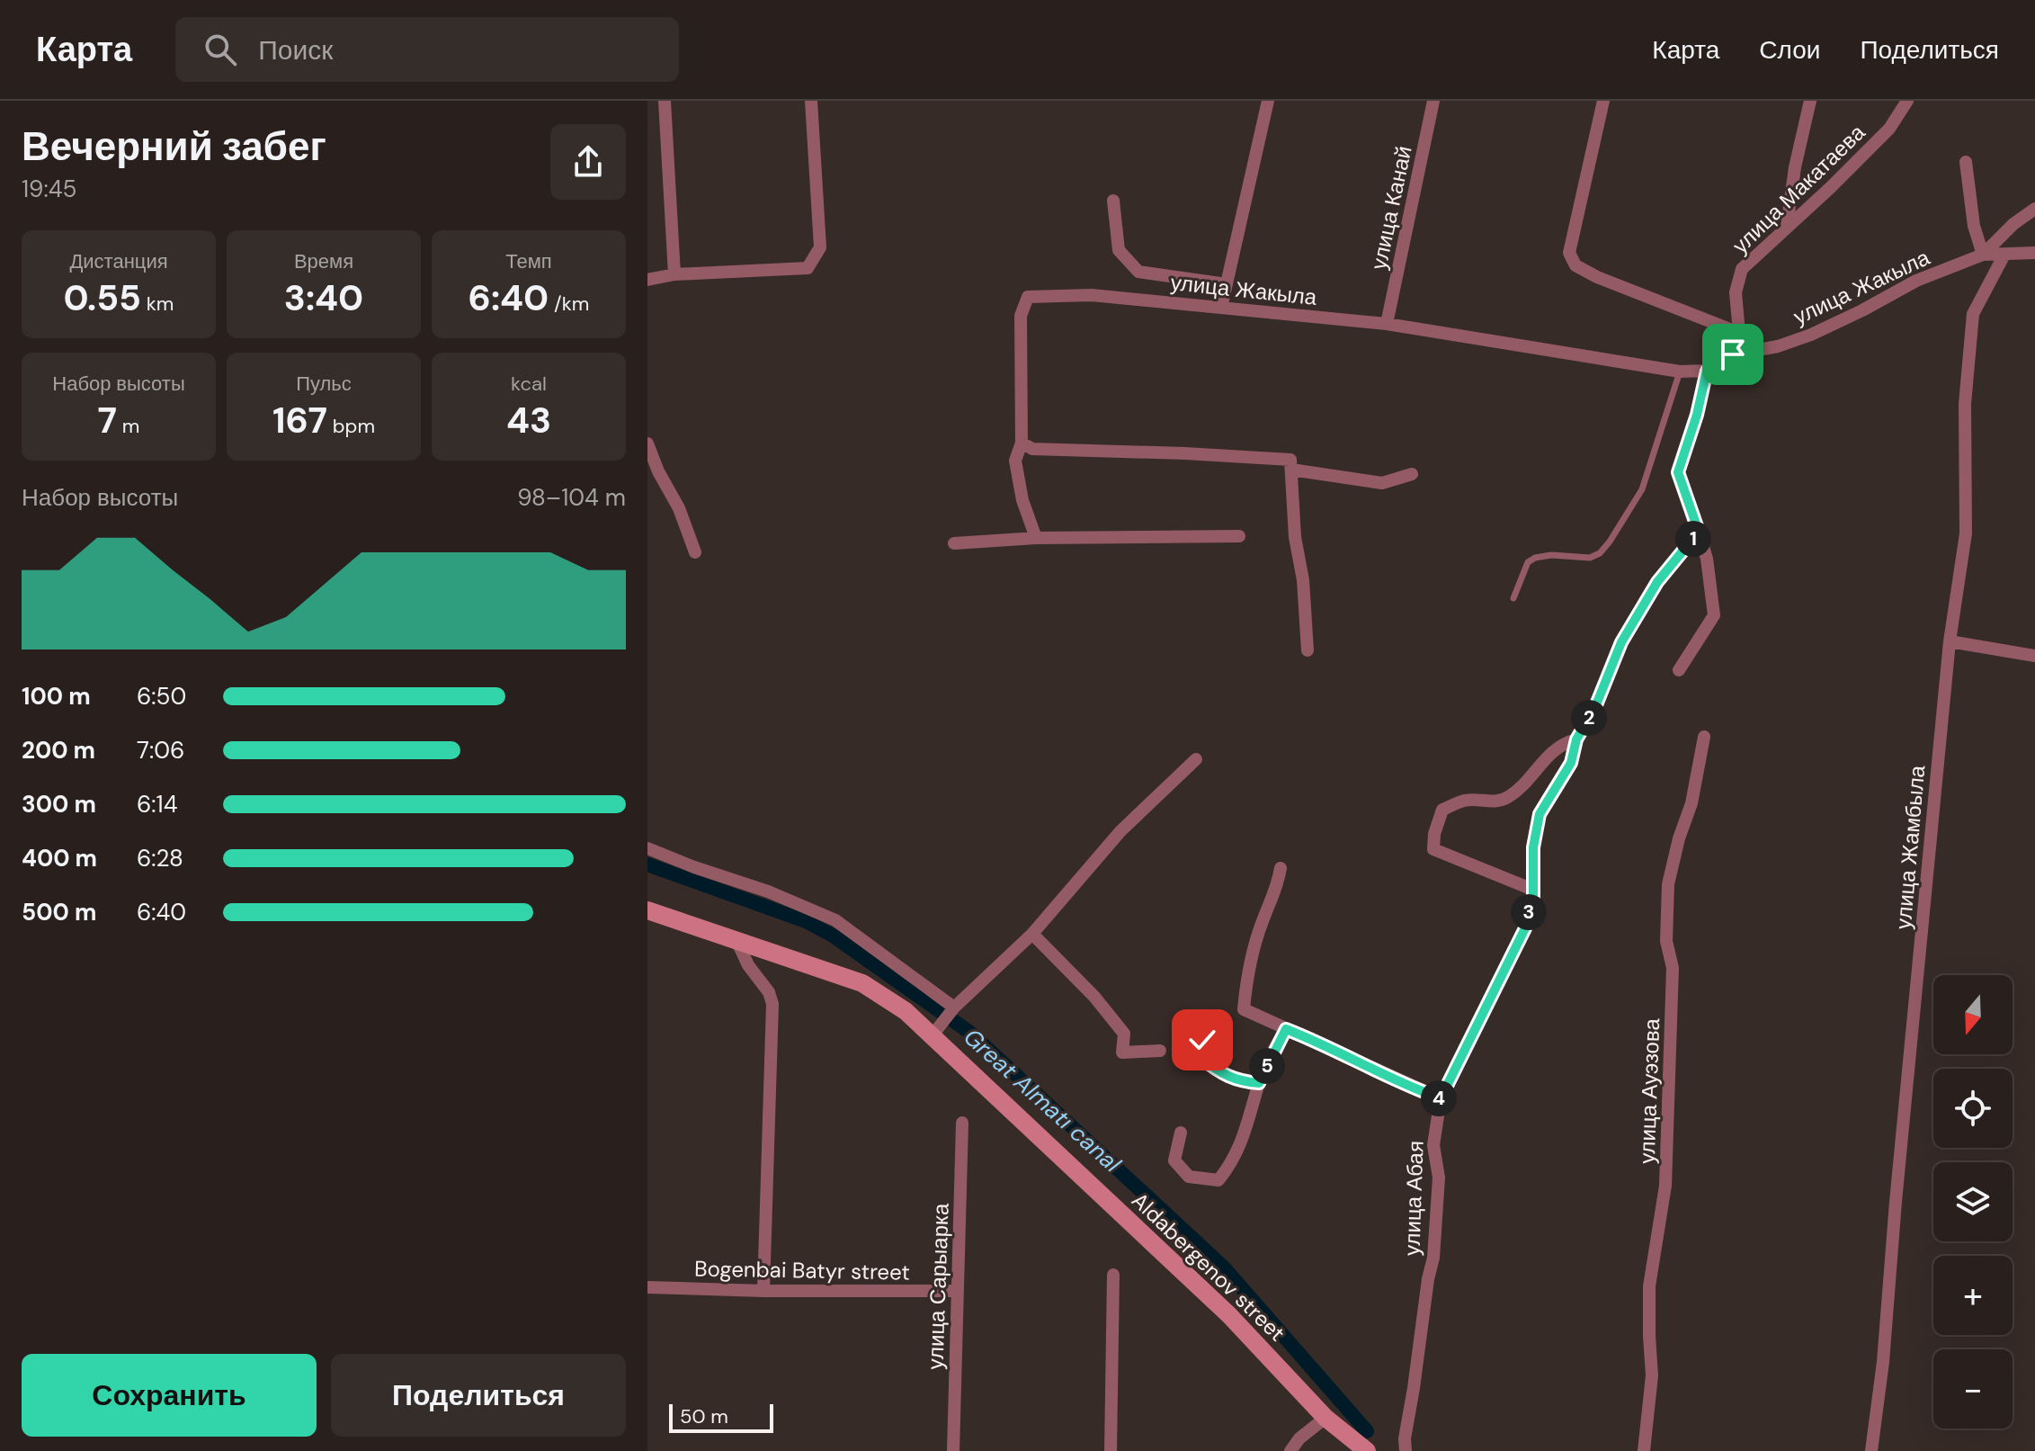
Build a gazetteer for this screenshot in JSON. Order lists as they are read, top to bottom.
{
  "streets": {
    "main road": ["Aldabergenov street"],
    "street": [
      "улица Макатаева",
      "улица Канай",
      "улица Жакыла",
      "улица Жамбыла",
      "улица Ауэзова",
      "улица Абая",
      "Bogenbai Batyr street",
      "улица Сарыарка"
    ]
  },
  "crossings": [
    ["улица Макатаева", "улица Жакыла"],
    ["улица Канай", "улица Жакыла"],
    ["улица Жакыла", "улица Жамбыла"],
    ["Bogenbai Batyr street", "улица Сарыарка"]
  ],
  "water": ["Great Almatı canal"],
  "scale_bar": "50 m",
  "north": "bottom",
  "page": {
    "header": "Карта",
    "search": "Поиск",
    "nav": ["Карта", "Слои", "Поделиться"],
    "heading": ["Вечерний забег", "19:45"],
    "stats": [
      ["Дистанция", "0.55 km"],
      ["Время", "3:40"],
      ["Темп", "6:40 /km"],
      ["Набор высоты", "7 m"],
      ["Пульс", "167 bpm"],
      ["kcal", "43"]
    ],
    "chart": ["Набор высоты", "98–104 m"],
    "pins": [
      "1",
      "2",
      "3",
      "5",
      "4"
    ],
    "list": [
      {
        "name": "100 m",
        "note": "6:50"
      },
      {
        "name": "200 m",
        "note": "7:06"
      },
      {
        "name": "300 m",
        "note": "6:14"
      },
      {
        "name": "400 m",
        "note": "6:28"
      },
      {
        "name": "500 m",
        "note": "6:40"
      }
    ],
    "map_buttons": ["+", "−"],
    "buttons": ["Сохранить", "Поделиться"],
    "scale": "50 m"
  }
}
